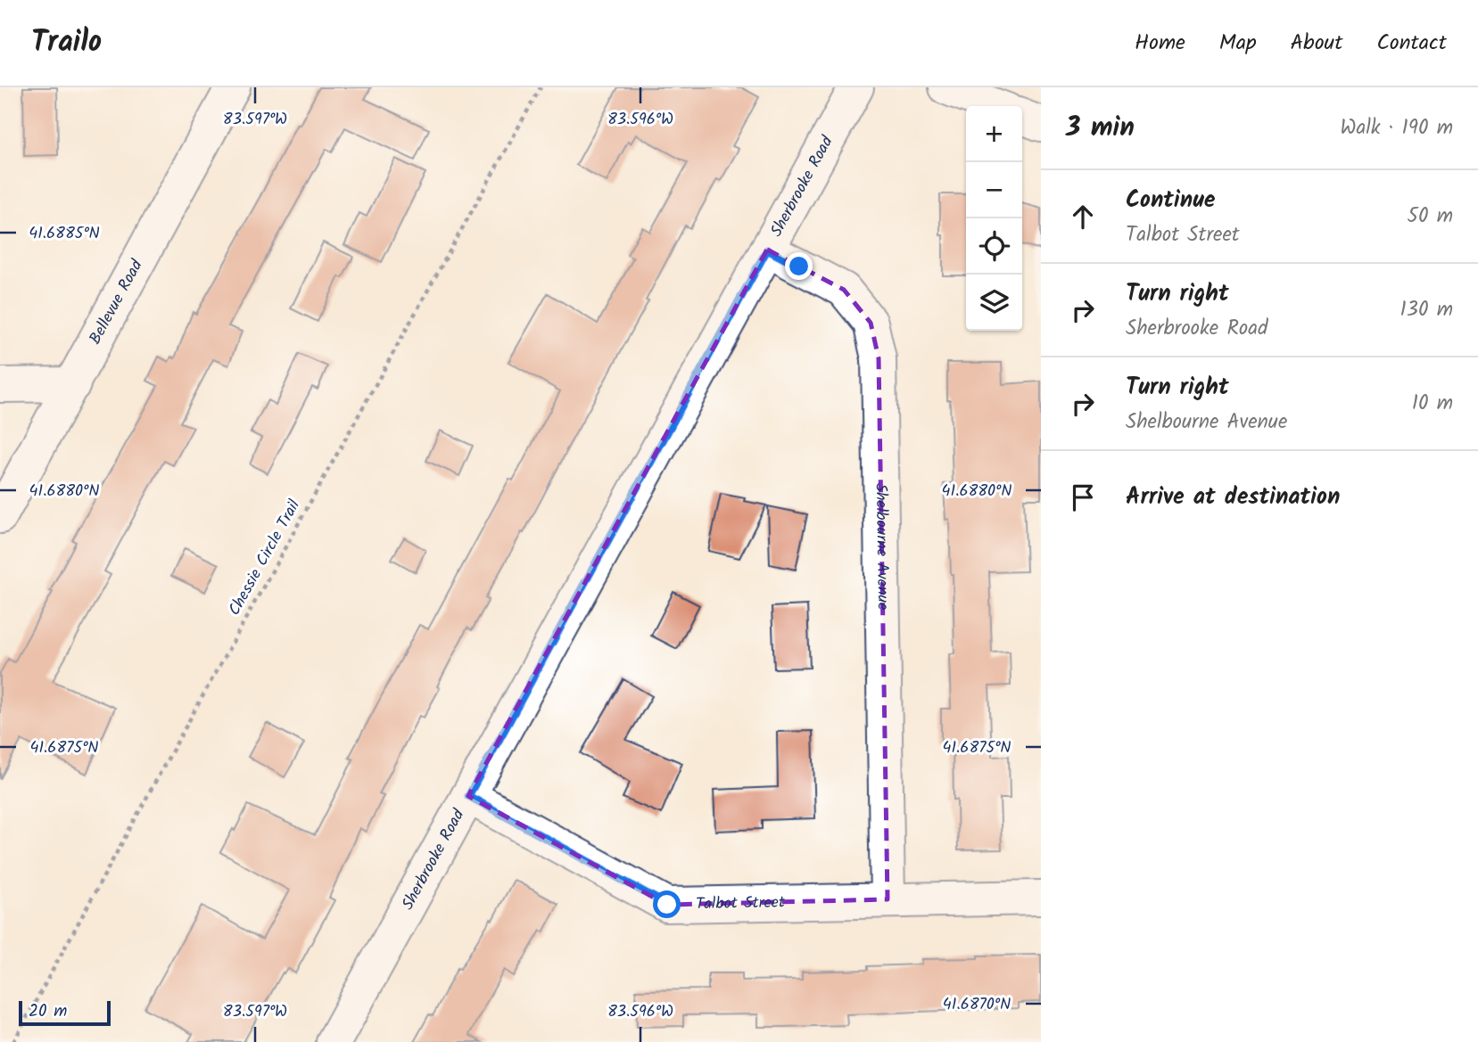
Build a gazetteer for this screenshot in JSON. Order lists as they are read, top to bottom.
{
  "streets": {
    "street": [
      "Sherbrooke Road",
      "Bellevue Road",
      "Shelbourne Avenue",
      "Talbot Street"
    ],
    "path": ["Chessie Circle Trail"]
  },
  "crossings": [
    ["Sherbrooke Road", "Shelbourne Avenue"],
    ["Sherbrooke Road", "Talbot Street"],
    ["Shelbourne Avenue", "Talbot Street"]
  ],
  "scale_bar": "20 m",
  "page": {
    "header": "Trailo",
    "nav": [
      "Home",
      "Map",
      "About",
      "Contact"
    ],
    "heading": ["3 min", "Walk · 190 m"],
    "map_buttons": ["+", "−"],
    "list": [
      ["Continue", "Talbot Street", "50 m"],
      ["Turn right", "Sherbrooke Road", "130 m"],
      ["Turn right", "Shelbourne Avenue", "10 m"],
      "Arrive at destination"
    ],
    "scale": "20 m"
  },
  "coordinates": [
    "83.597°W",
    "83.596°W",
    "41.6885°N",
    "41.6880°N",
    "41.6875°N",
    "41.6870°N"
  ]
}
